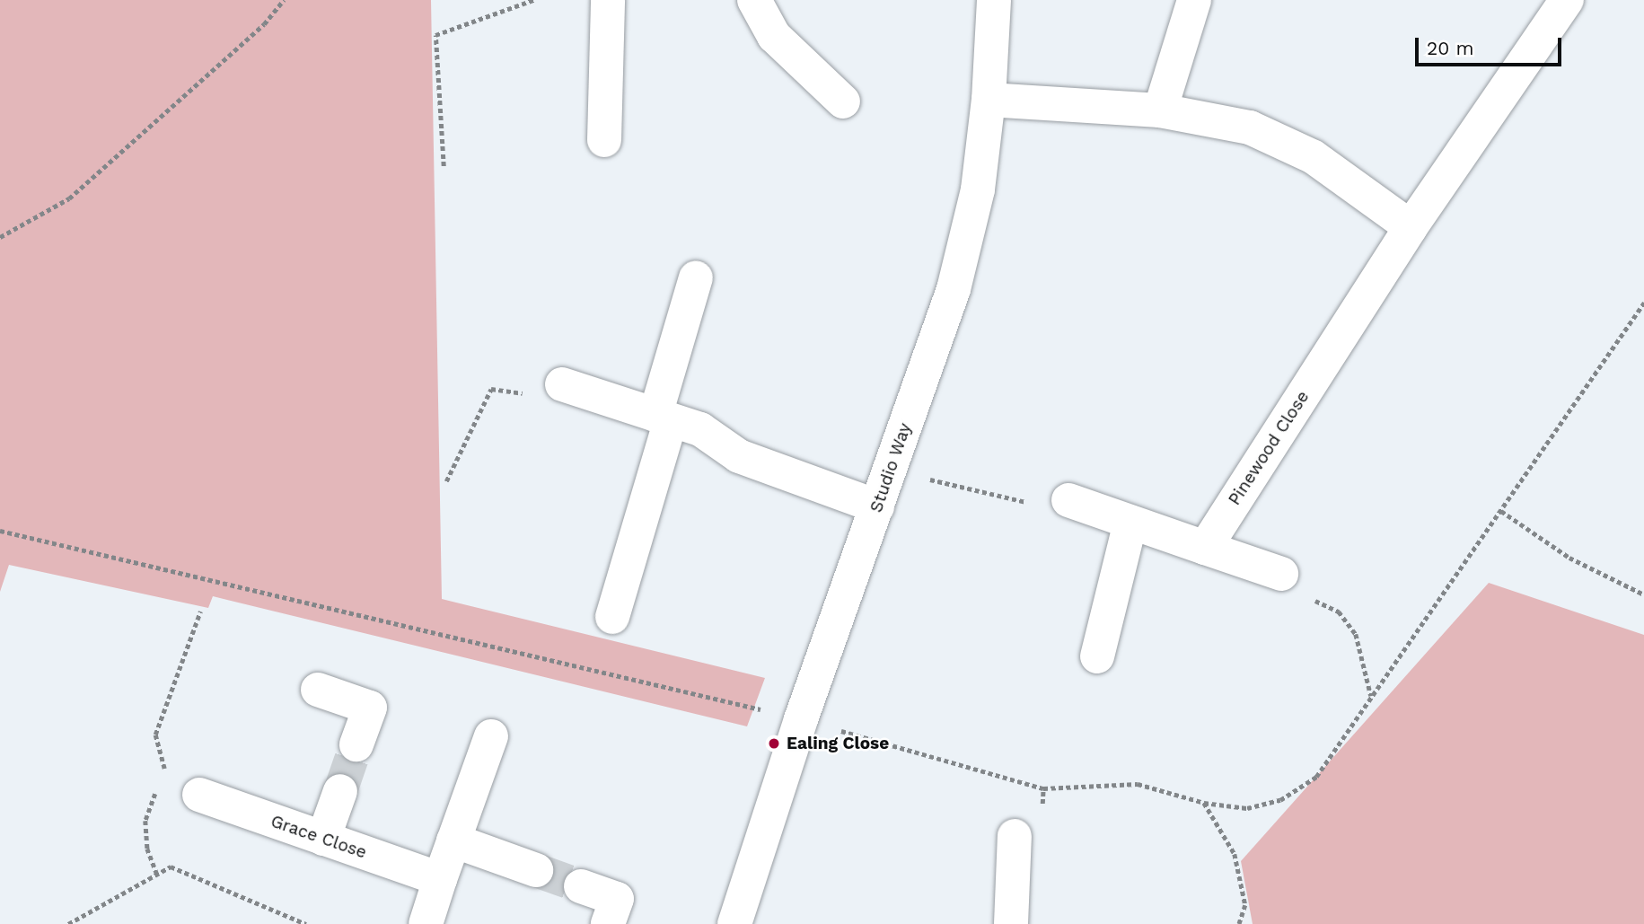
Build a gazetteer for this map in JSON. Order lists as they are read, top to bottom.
{
  "streets": {
    "street": ["Pinewood Close", "Studio Way", "Grace Close"]
  },
  "places": ["Ealing Close"],
  "scale_bar": "20 m"
}
